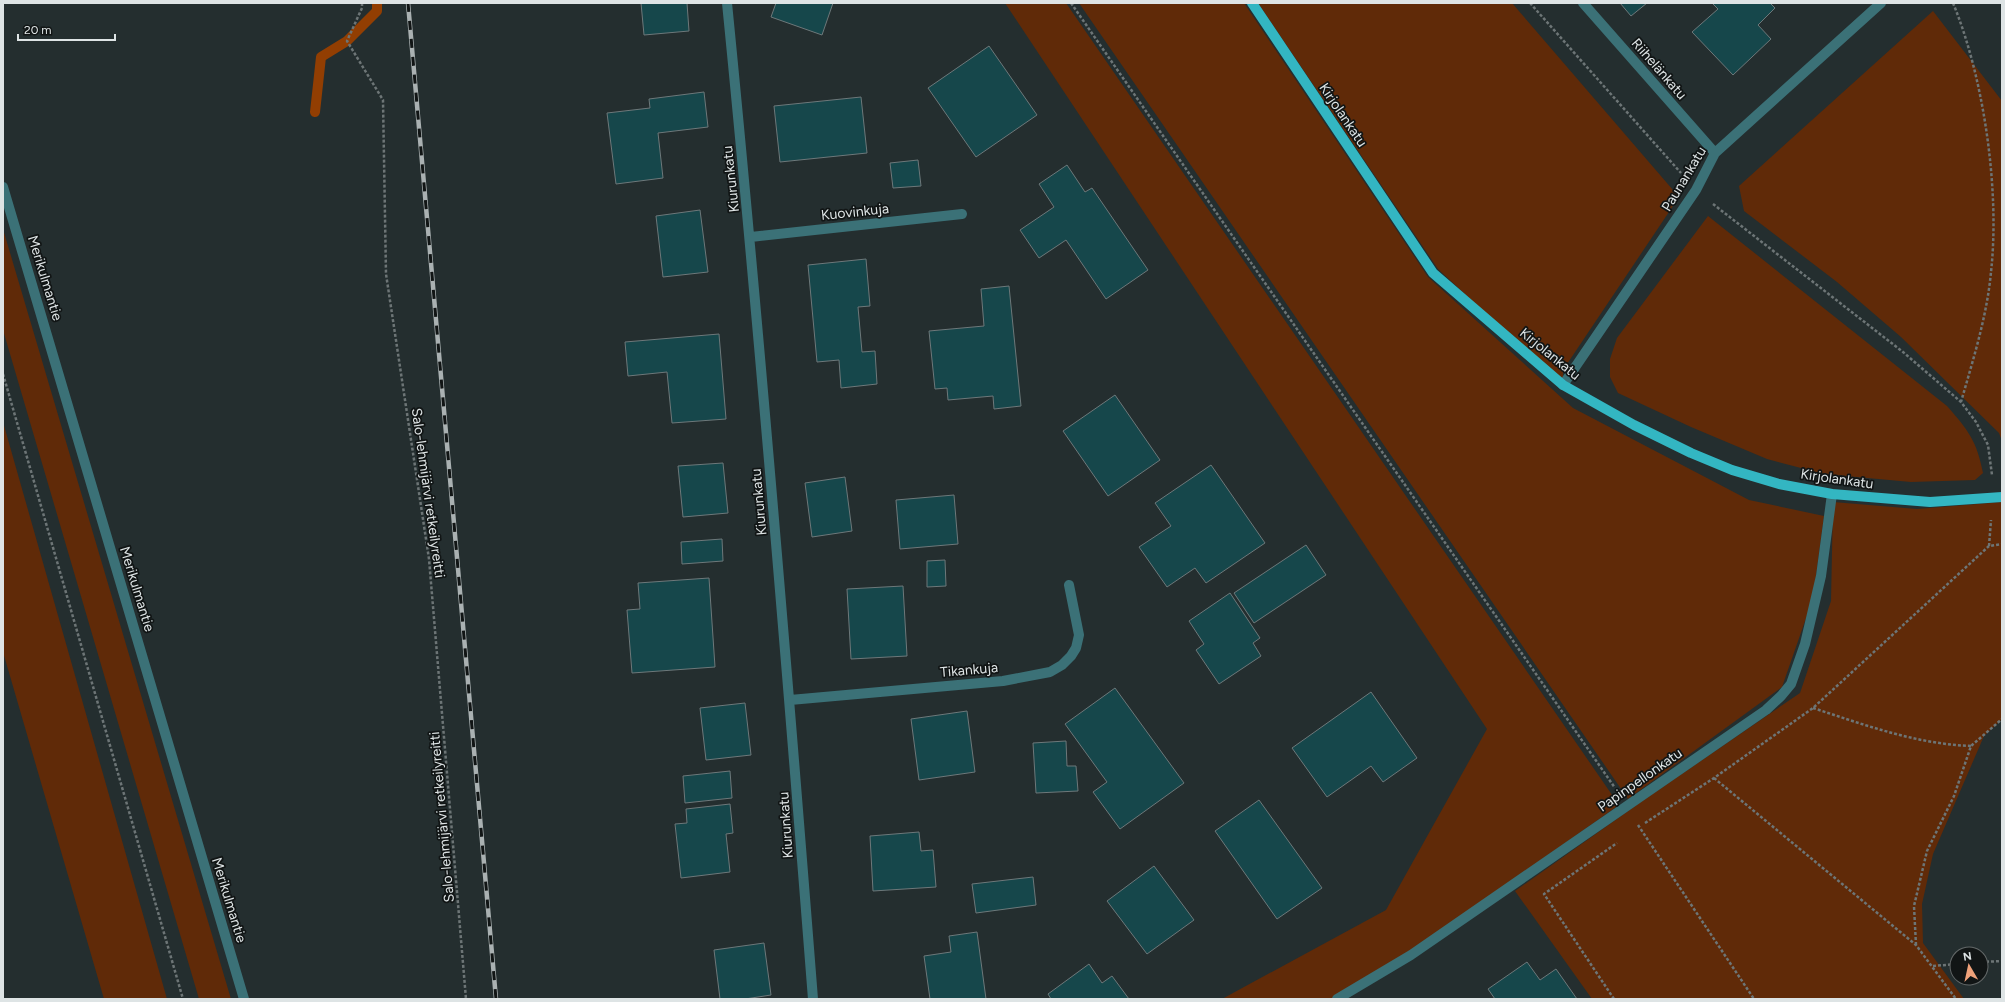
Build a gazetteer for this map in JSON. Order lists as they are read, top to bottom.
{
  "streets": {
    "main road": ["Kirjolankatu"],
    "street": [
      "Riihelänkatu",
      "Kiurunkatu",
      "Paunankatu",
      "Kuovinkuja",
      "Merikulmantie",
      "Tikankuja",
      "Papinpellonkatu"
    ],
    "path": ["Salo-lehmijärvi retkeilyreitti"]
  },
  "crossings": [
    ["Riihelänkatu", "Paunankatu"],
    ["Kirjolankatu", "Paunankatu"],
    ["Kirjolankatu", "Papinpellonkatu"],
    ["Kiurunkatu", "Kuovinkuja"],
    ["Kiurunkatu", "Tikankuja"]
  ],
  "scale_bar": "20 m",
  "north": "top"
}
